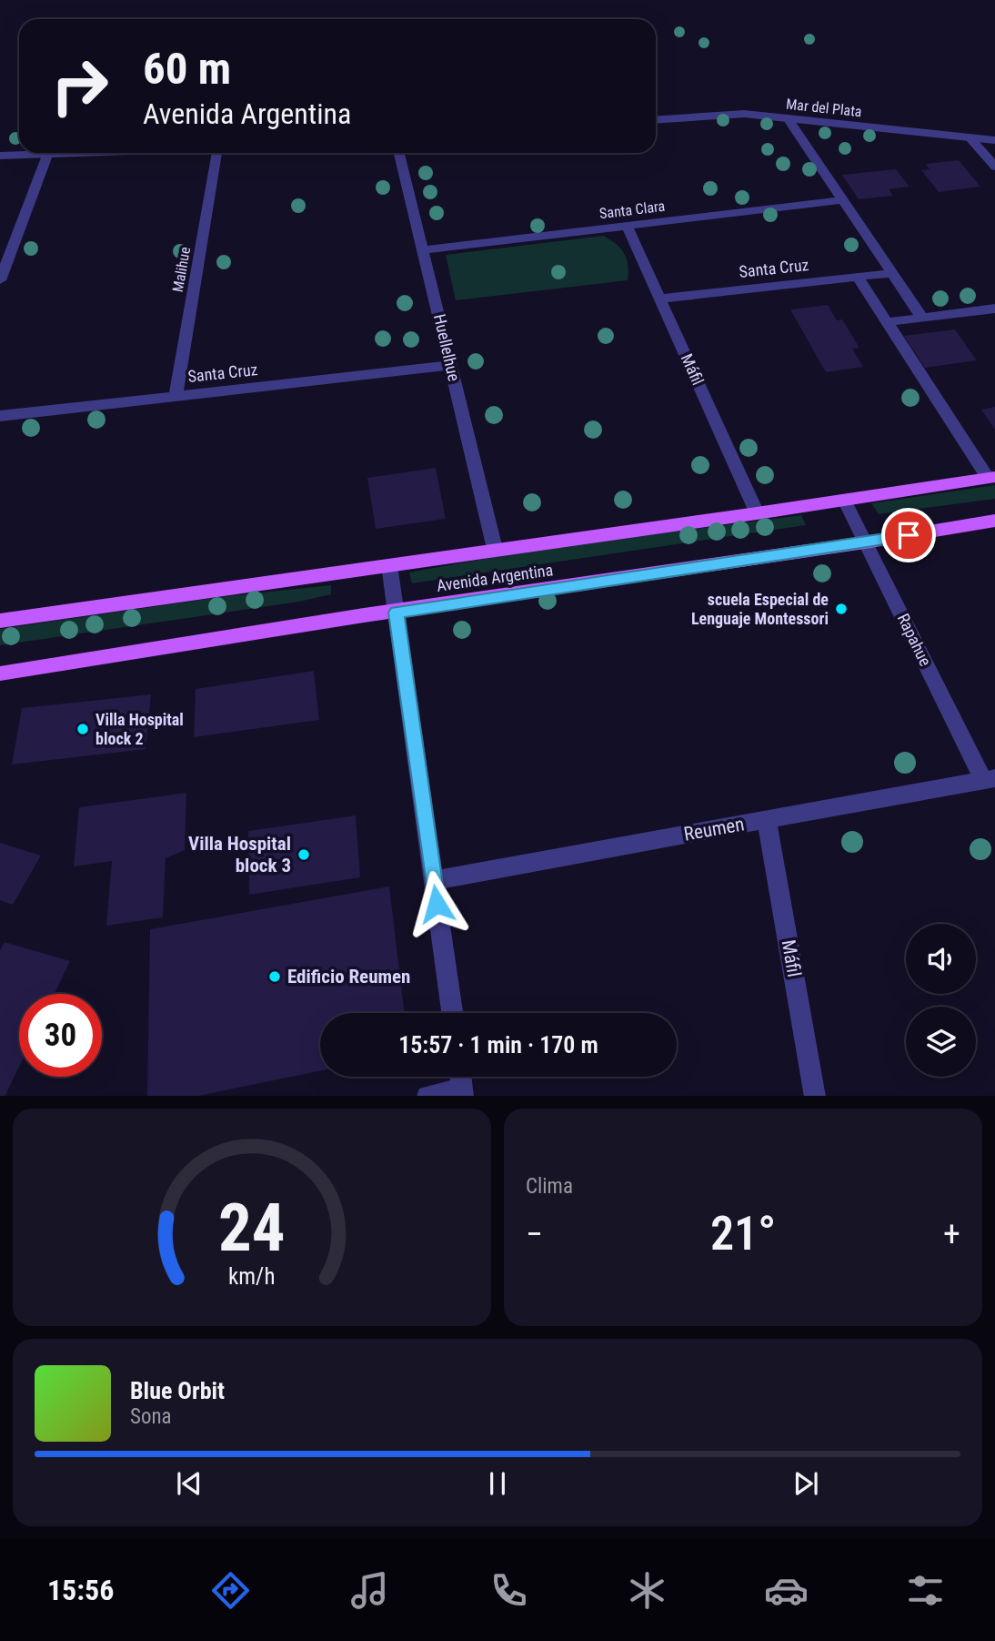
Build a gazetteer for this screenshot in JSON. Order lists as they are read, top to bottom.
{
  "streets": {
    "main road": ["Avenida Argentina"],
    "street": [
      "Mar del Plata",
      "Santa Clara",
      "Santa Cruz",
      "Malihue",
      "Huellelhue",
      "Máfil",
      "Rapahue",
      "Reumen"
    ]
  },
  "crossings": [
    ["Santa Clara", "Huellelhue"],
    ["Santa Clara", "Máfil"],
    ["Santa Cruz", "Malihue"],
    ["Santa Cruz", "Huellelhue"],
    ["Santa Cruz", "Máfil"],
    ["Huellelhue", "Avenida Argentina"],
    ["Máfil", "Avenida Argentina"],
    ["Máfil", "Reumen"],
    ["Avenida Argentina", "Rapahue"],
    ["Rapahue", "Reumen"]
  ],
  "places": [
    "scuela Especial de Lenguaje Montessori",
    "Villa Hospital block 2",
    "Villa Hospital block 3",
    "Edificio Reumen"
  ],
  "page": {
    "turn": ["60 m", "Avenida Argentina"],
    "limit": "30",
    "trip": "15:57 · 1 min · 170 m",
    "tile": "Clima",
    "heat": ["−", "21°", "+"],
    "song": ["Blue Orbit", "Sona"],
    "tabs": "15:56",
    "gauge": ["24", "km/h"]
  }
}
